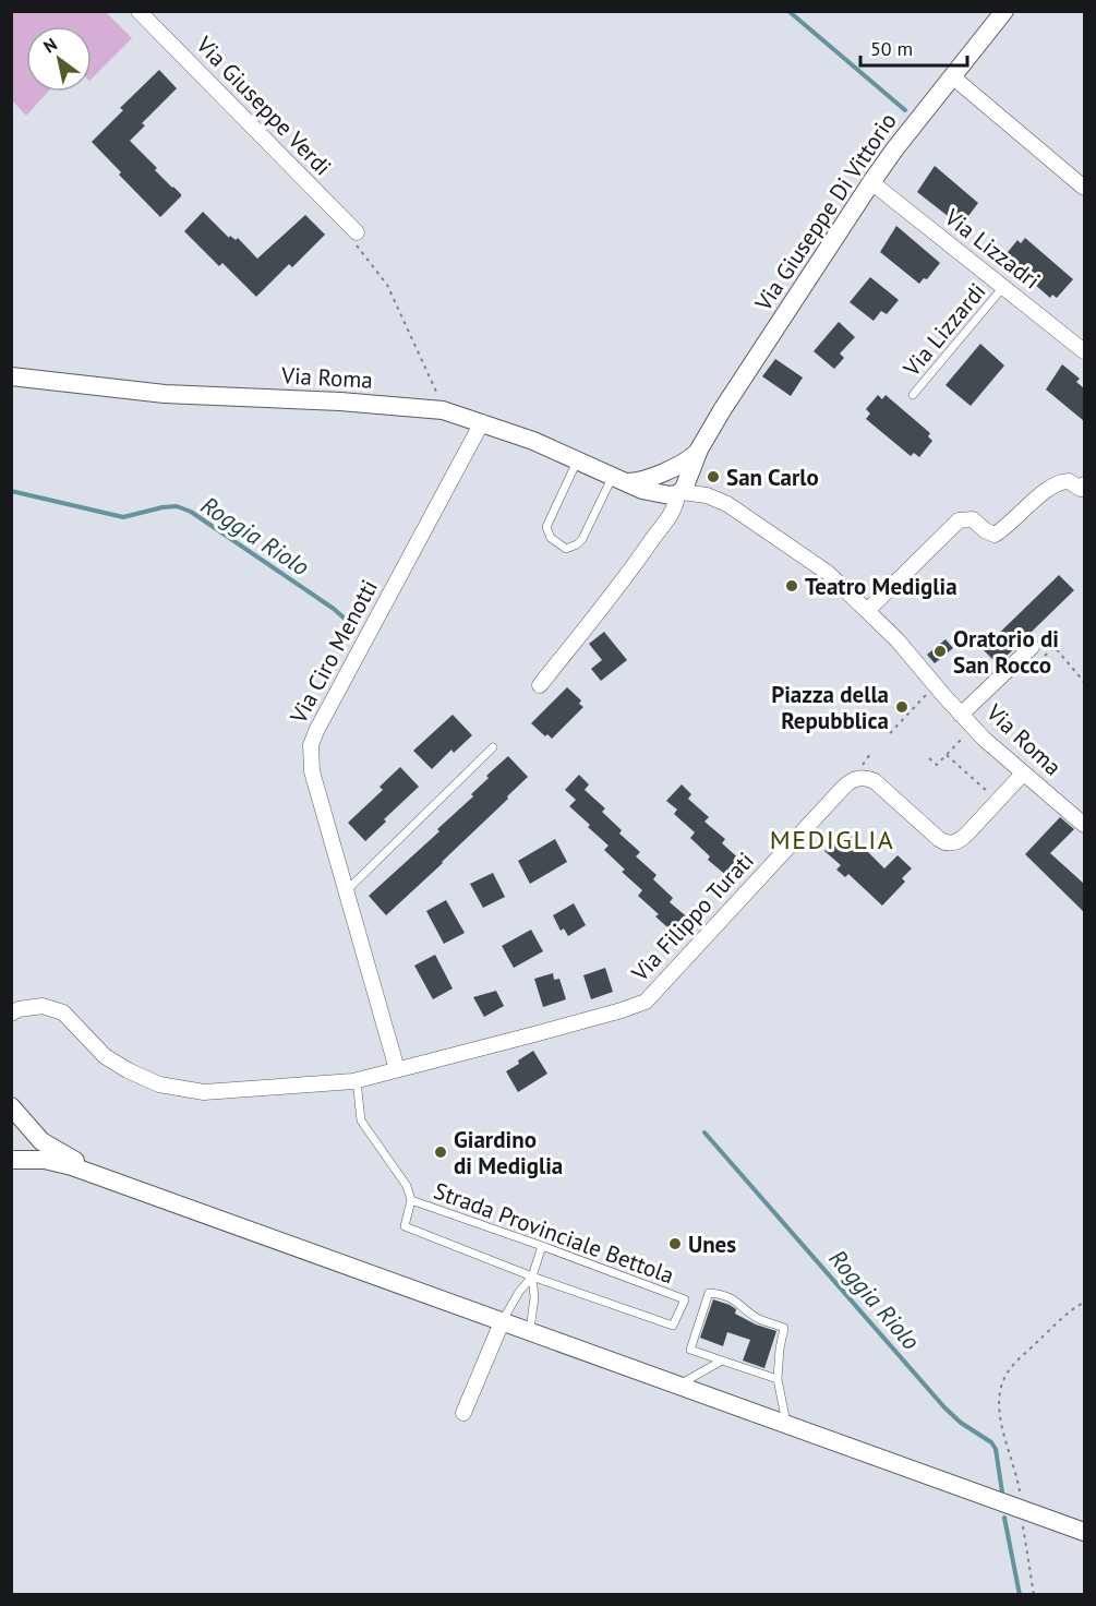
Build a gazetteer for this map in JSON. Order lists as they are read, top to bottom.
{
  "streets": {
    "street": [
      "Via Giuseppe Verdi",
      "Via Giuseppe Di Vittorio",
      "Via Lizzadri",
      "Via Roma",
      "Via Ciro Menotti",
      "Via Filippo Turati"
    ],
    "lane": ["Via Lizzardi", "Strada Provinciale Bettola"]
  },
  "crossings": [
    ["Via Giuseppe Di Vittorio", "Via Lizzadri"],
    ["Via Giuseppe Di Vittorio", "Via Roma"],
    ["Via Lizzadri", "Via Lizzardi"],
    ["Via Roma", "Via Ciro Menotti"],
    ["Via Roma", "Via Filippo Turati"],
    ["Via Ciro Menotti", "Via Filippo Turati"]
  ],
  "districts": ["MEDIGLIA"],
  "water": ["Roggia Riolo"],
  "places": [
    "San Carlo",
    "Teatro Mediglia",
    "Oratorio di San Rocco",
    "Piazza della Repubblica",
    "Giardino di Mediglia",
    "Unes"
  ],
  "scale_bar": "50 m",
  "north": "top left"
}
